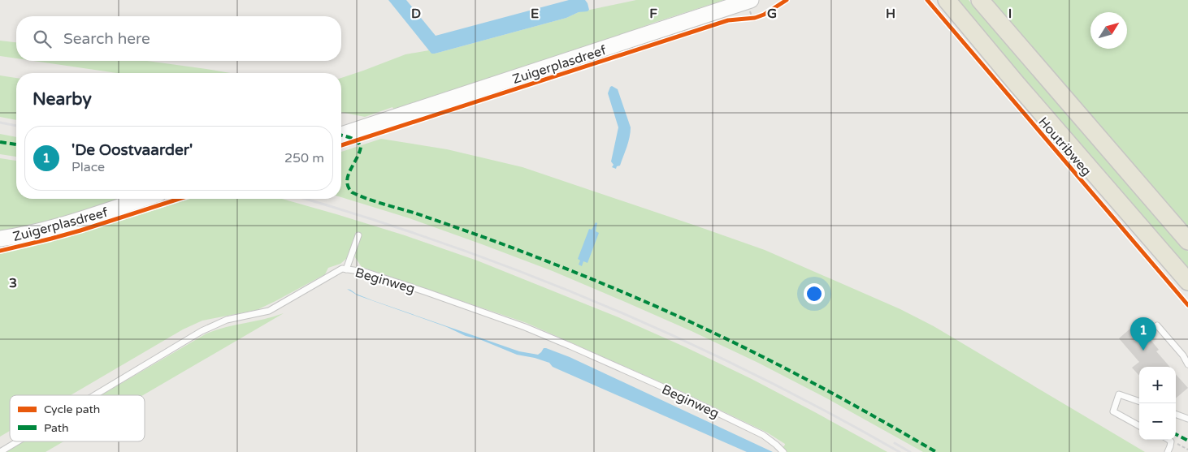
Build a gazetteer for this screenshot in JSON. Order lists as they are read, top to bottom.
{
  "streets": {
    "main road": ["Zuigerplasdreef", "Houtribweg"],
    "lane": ["Beginweg"]
  },
  "legend": ["Cycle path", "Path"],
  "north": "top right",
  "page": {
    "search": "Search here",
    "heading": "Nearby",
    "list": [
      {
        "mark": "1",
        "name": "'De Oostvaarder'",
        "note": "Place",
        "value": "250 m"
      }
    ],
    "pins": "1",
    "map_buttons": ["+", "−"]
  },
  "grid": {
    "columns": [
      "D",
      "E",
      "F",
      "G",
      "H",
      "I"
    ],
    "rows": ["3"]
  }
}
